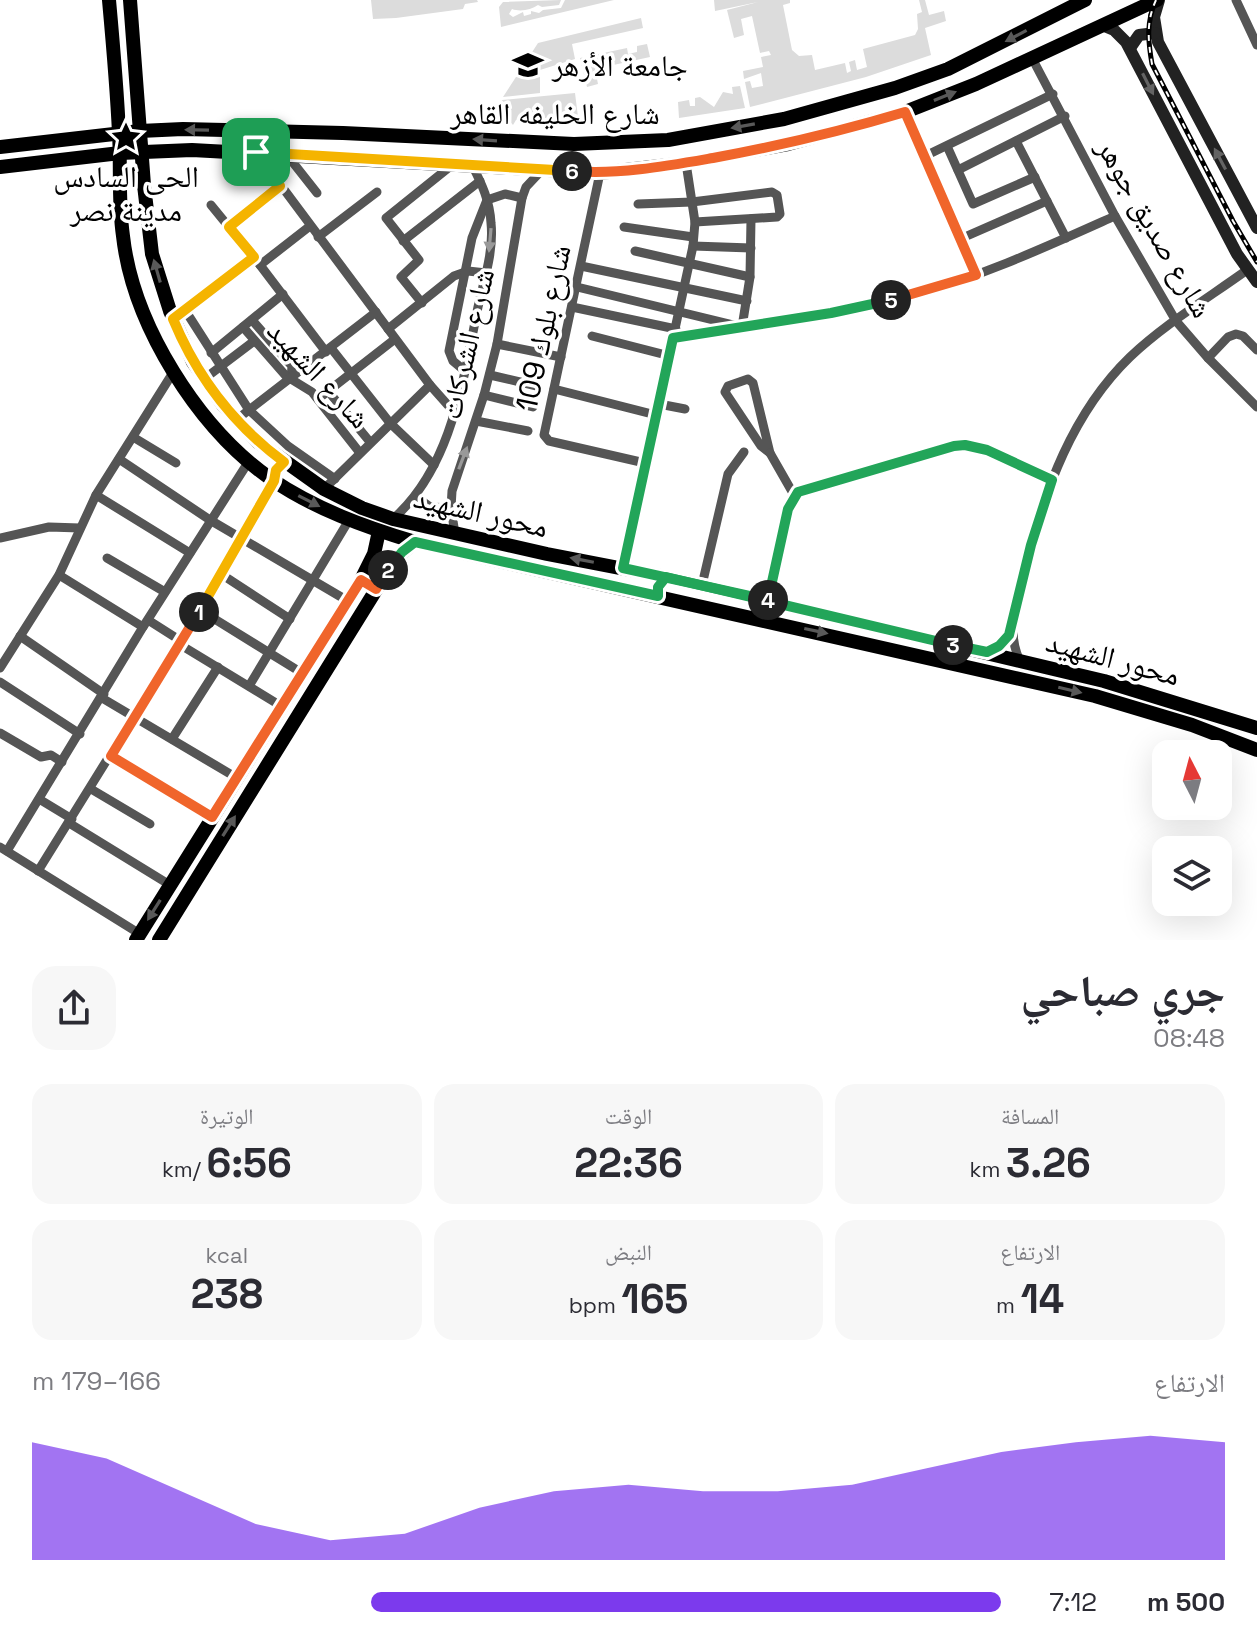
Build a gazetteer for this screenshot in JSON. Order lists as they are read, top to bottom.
{
  "streets": {
    "main road": ["شارع الخليفه القاهر", "محور الشهيد"],
    "street": [
      "شارع صديق جوهر",
      "شارع بلوك 109",
      "شارع الشركات",
      "شارع الشهيد"
    ]
  },
  "crossings": [
    ["شارع الخليفه القاهر", "شارع صديق جوهر"],
    ["شارع الخليفه القاهر", "شارع بلوك 109"],
    ["شارع الخليفه القاهر", "شارع الشركات"],
    ["شارع الخليفه القاهر", "محور الشهيد"],
    ["شارع الشركات", "محور الشهيد"]
  ],
  "places": {
    "school or university": ["جامعة الأزهر"],
    "place": ["الحى السادس مدينة نصر"]
  },
  "north": "top",
  "page": {
    "pins": [
      "6",
      "5",
      "2",
      "4",
      "1",
      "3"
    ],
    "heading": ["جري صباحي", "08:48"],
    "stats": [
      ["المسافة", "3.26 km"],
      ["الوقت", "22:36"],
      ["الوتيرة", "6:56 /km"],
      ["الارتفاع", "14 m"],
      ["النبض", "165 bpm"],
      ["kcal", "238"]
    ],
    "chart": ["الارتفاع", "166–179 m"],
    "list": [
      {
        "name": "500 m",
        "note": "7:12"
      }
    ]
  }
}
